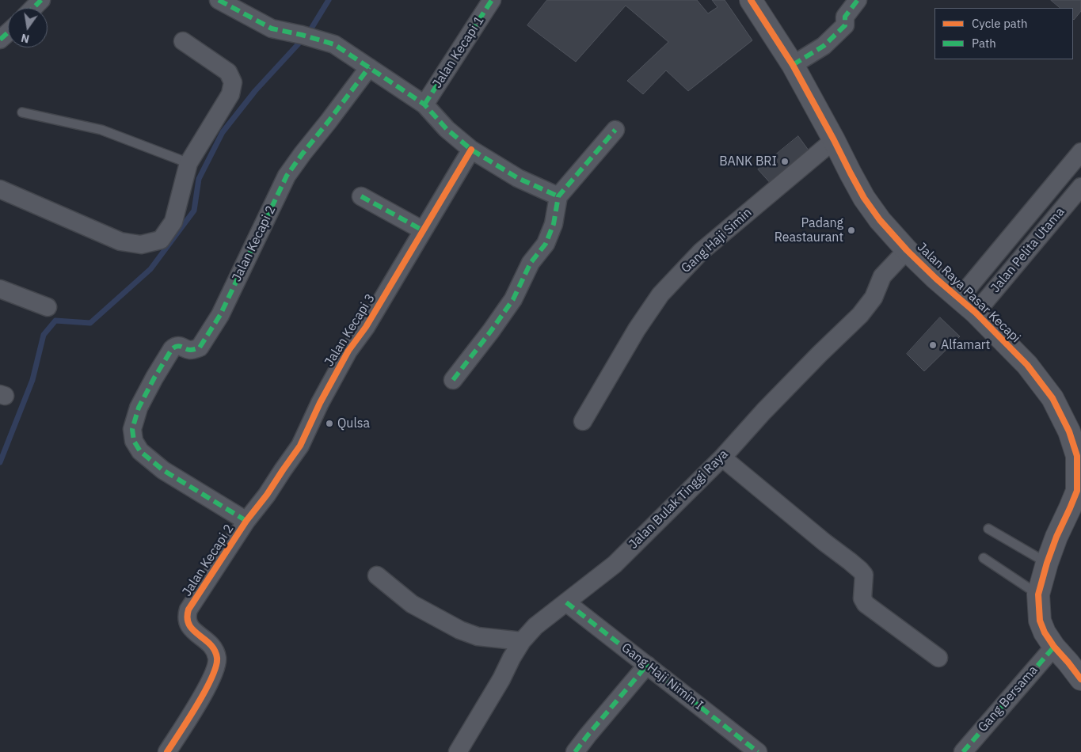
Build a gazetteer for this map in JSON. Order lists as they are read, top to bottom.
{
  "streets": {
    "street": [
      "Jalan Kecapi 1",
      "Gang Haji Simin",
      "Jalan Kecapi 2",
      "Jalan Pelita Utama",
      "Jalan Raya Pasar Kecapi",
      "Jalan Kecapi 3",
      "Jalan Bulak Tinggi Raya",
      "Gang Haji Nimin I",
      "Gang Bersama"
    ]
  },
  "crossings": [
    ["Gang Haji Simin", "Jalan Raya Pasar Kecapi"],
    ["Jalan Kecapi 2", "Jalan Kecapi 3"],
    ["Jalan Pelita Utama", "Jalan Raya Pasar Kecapi"],
    ["Jalan Raya Pasar Kecapi", "Jalan Bulak Tinggi Raya"],
    ["Jalan Raya Pasar Kecapi", "Gang Bersama"],
    ["Jalan Bulak Tinggi Raya", "Gang Haji Nimin I"]
  ],
  "places": [
    "BANK BRI",
    "Padang Reastaurant",
    "Alfamart",
    "Qulsa"
  ],
  "legend": ["Cycle path", "Path"],
  "north": "bottom"
}
